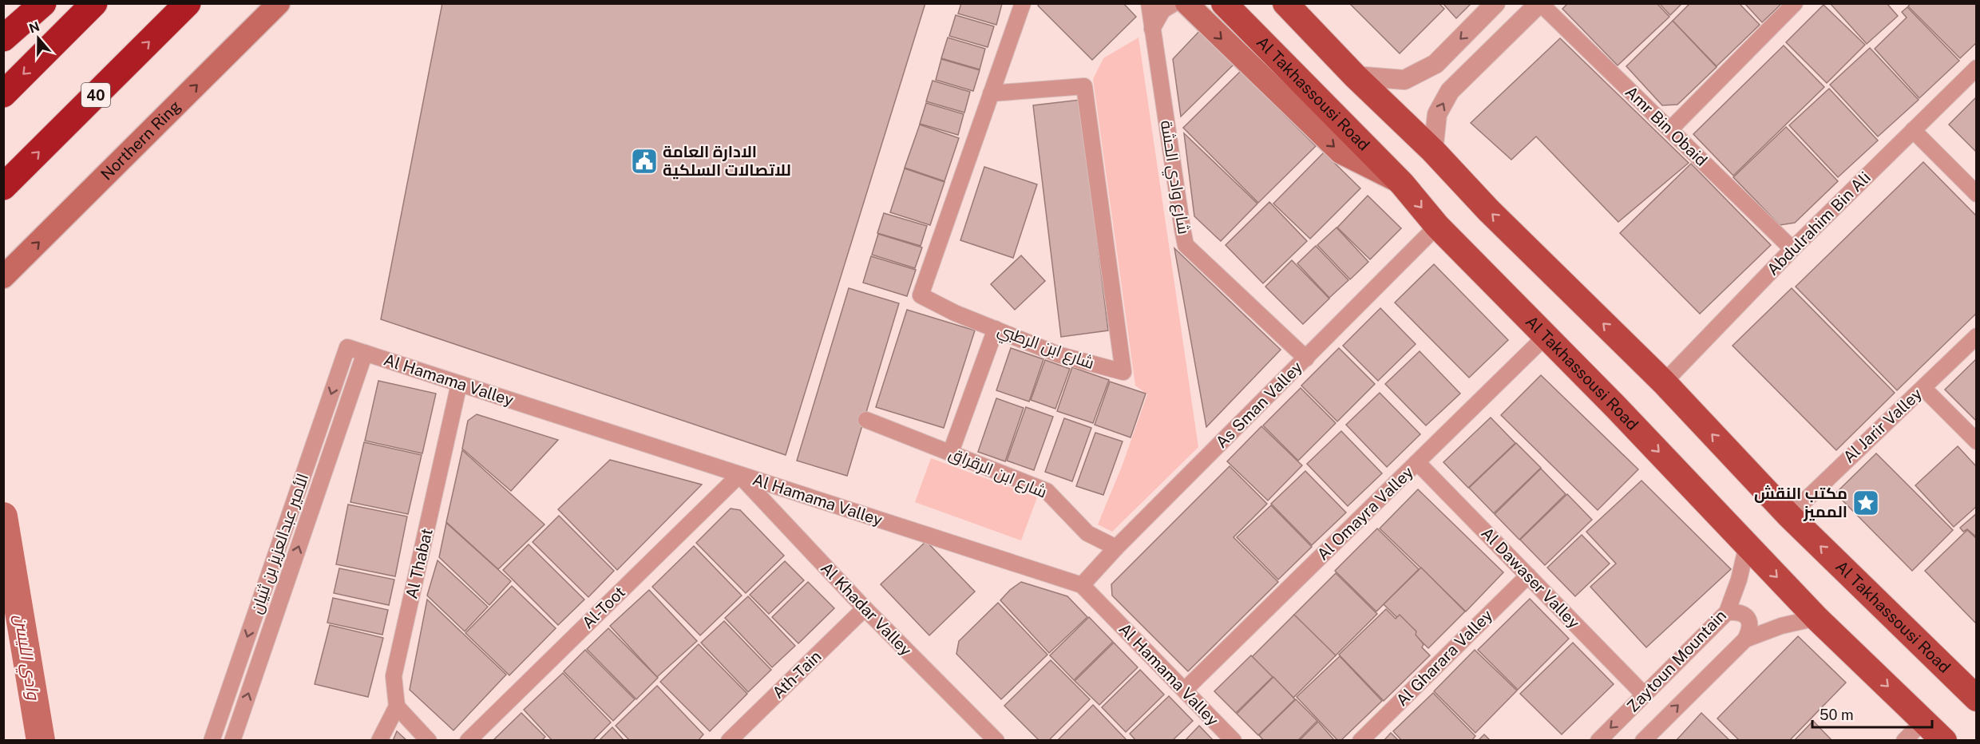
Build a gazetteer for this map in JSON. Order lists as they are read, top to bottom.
{
  "streets": {
    "highway": ["40"],
    "main road": ["Al Takhassousi Road", "Northern Ring"],
    "street": [
      "Amr Bin Obaid",
      "شارع وادي الحشة",
      "Abdulrahim Bin Ali",
      "شارع ابن الرطبي",
      "Al Hamama Valley",
      "As Sman Valley",
      "Al Jarir Valley",
      "شارع ابن الرقراق",
      "Al Omayra Valley",
      "الأمير عبدالعزيز بن ثنيان",
      "Al Thabat",
      "Al Dawaser Valley",
      "Al-Toot",
      "Al Khadar Valley",
      "Al Gharara Valley",
      "Zaytoun Mountain",
      "Ath-Tain"
    ]
  },
  "crossings": [
    ["Al Takhassousi Road", "Abdulrahim Bin Ali"],
    ["Al Takhassousi Road", "As Sman Valley"],
    ["Al Takhassousi Road", "Al Jarir Valley"],
    ["Al Takhassousi Road", "Al Omayra Valley"],
    ["Al Takhassousi Road", "Zaytoun Mountain"],
    ["Amr Bin Obaid", "Abdulrahim Bin Ali"],
    ["شارع وادي الحشة", "As Sman Valley"],
    ["Al Hamama Valley", "As Sman Valley"],
    ["Al Hamama Valley", "Al Omayra Valley"],
    ["Al Hamama Valley", "الأمير عبدالعزيز بن ثنيان"],
    ["Al Hamama Valley", "Al Thabat"],
    ["Al Hamama Valley", "Al-Toot"],
    ["Al Hamama Valley", "Al Khadar Valley"],
    ["As Sman Valley", "شارع ابن الرقراق"],
    ["Al Omayra Valley", "Al Dawaser Valley"],
    ["Al Dawaser Valley", "Al Gharara Valley"],
    ["Al Dawaser Valley", "Zaytoun Mountain"],
    ["Al-Toot", "Al Khadar Valley"],
    ["Al Khadar Valley", "Ath-Tain"]
  ],
  "one_way": ["Northern Ring"],
  "water": ["وادي الليسن"],
  "places": {
    "public building": ["الادارة العامة للاتصالات السلكية"],
    "place": ["مكتب النقش المميز"]
  },
  "scale_bar": "50 m",
  "north": "top"
}
